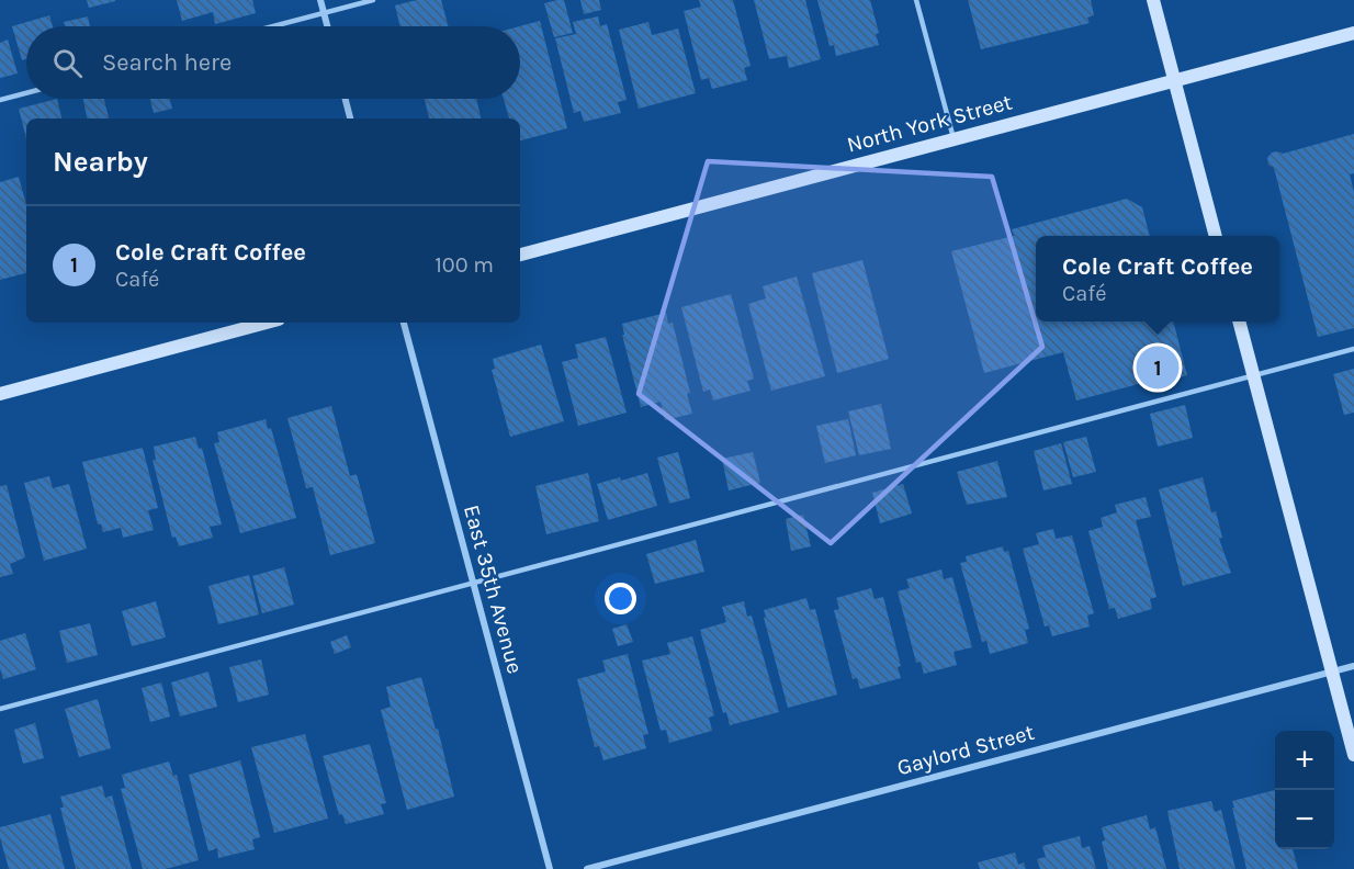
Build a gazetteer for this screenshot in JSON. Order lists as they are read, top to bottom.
{
  "streets": {
    "main road": ["North York Street"],
    "street": ["East 35th Avenue", "Gaylord Street"]
  },
  "page": {
    "search": "Search here",
    "heading": "Nearby",
    "list": [
      {
        "mark": "1",
        "name": "Cole Craft Coffee",
        "note": "Café",
        "value": "100 m"
      }
    ],
    "popup": ["Cole Craft Coffee", "Café"],
    "pins": "1",
    "map_buttons": ["+", "−"]
  }
}
